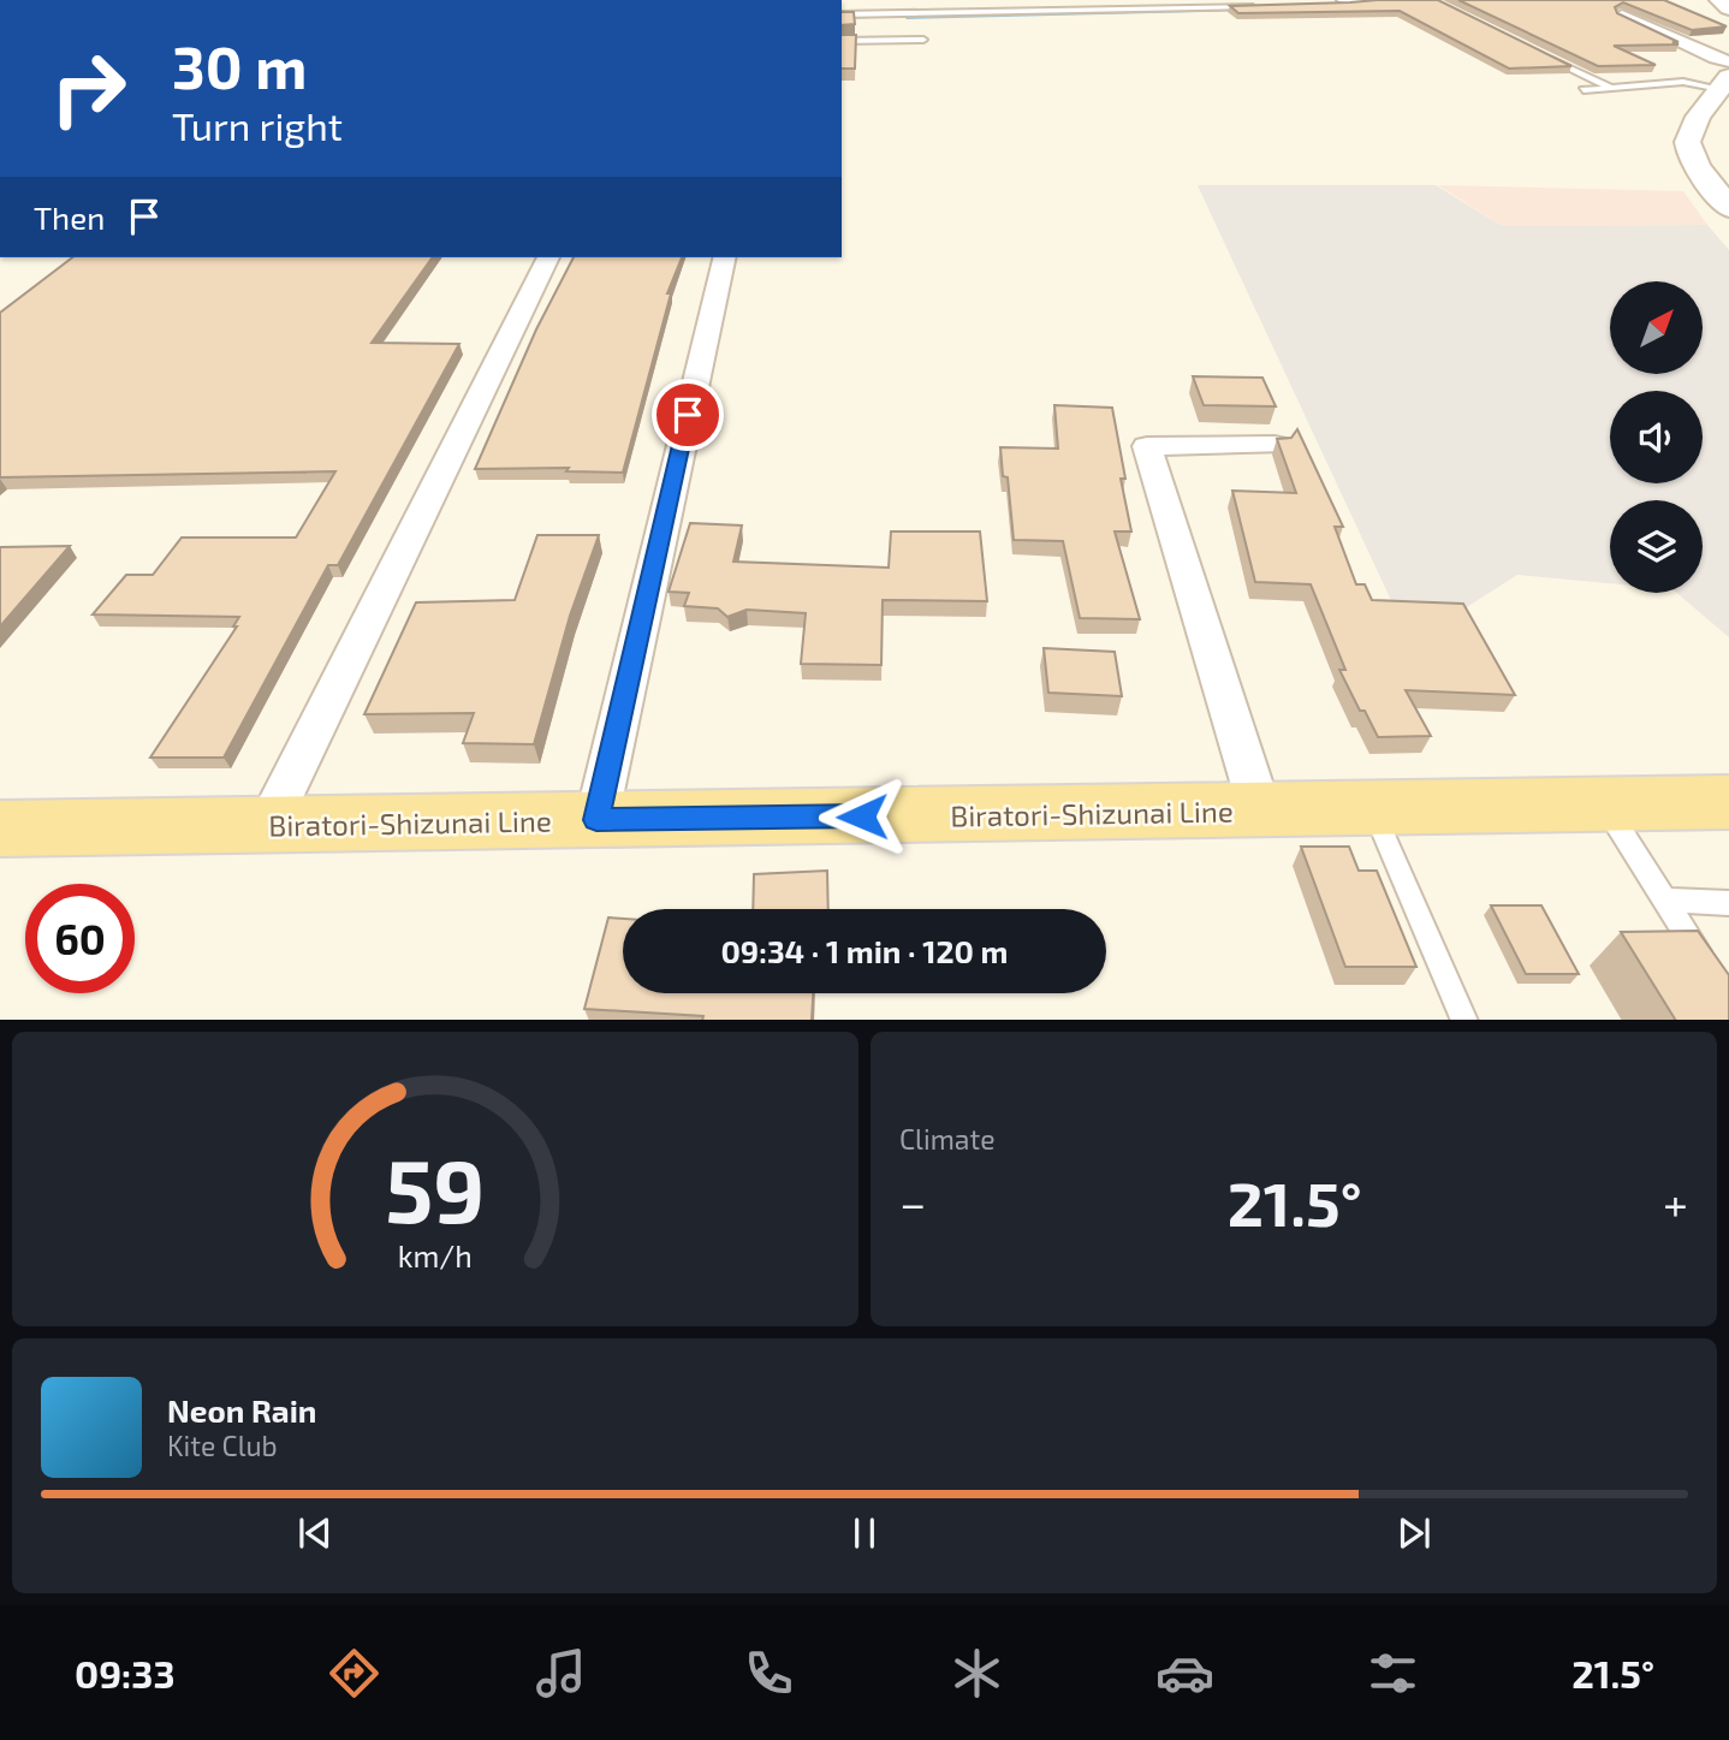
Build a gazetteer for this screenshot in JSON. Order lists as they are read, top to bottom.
{
  "streets": {
    "main road": ["Biratori-Shizunai Line"]
  },
  "north": "top right",
  "page": {
    "turn": ["30 m", "Turn right"],
    "then": "Then",
    "limit": "60",
    "trip": "09:34 · 1 min · 120 m",
    "tile": "Climate",
    "heat": ["−", "21.5°", "+"],
    "song": ["Neon Rain", "Kite Club"],
    "tabs": ["09:33", "21.5°"],
    "gauge": ["59", "km/h"]
  }
}
